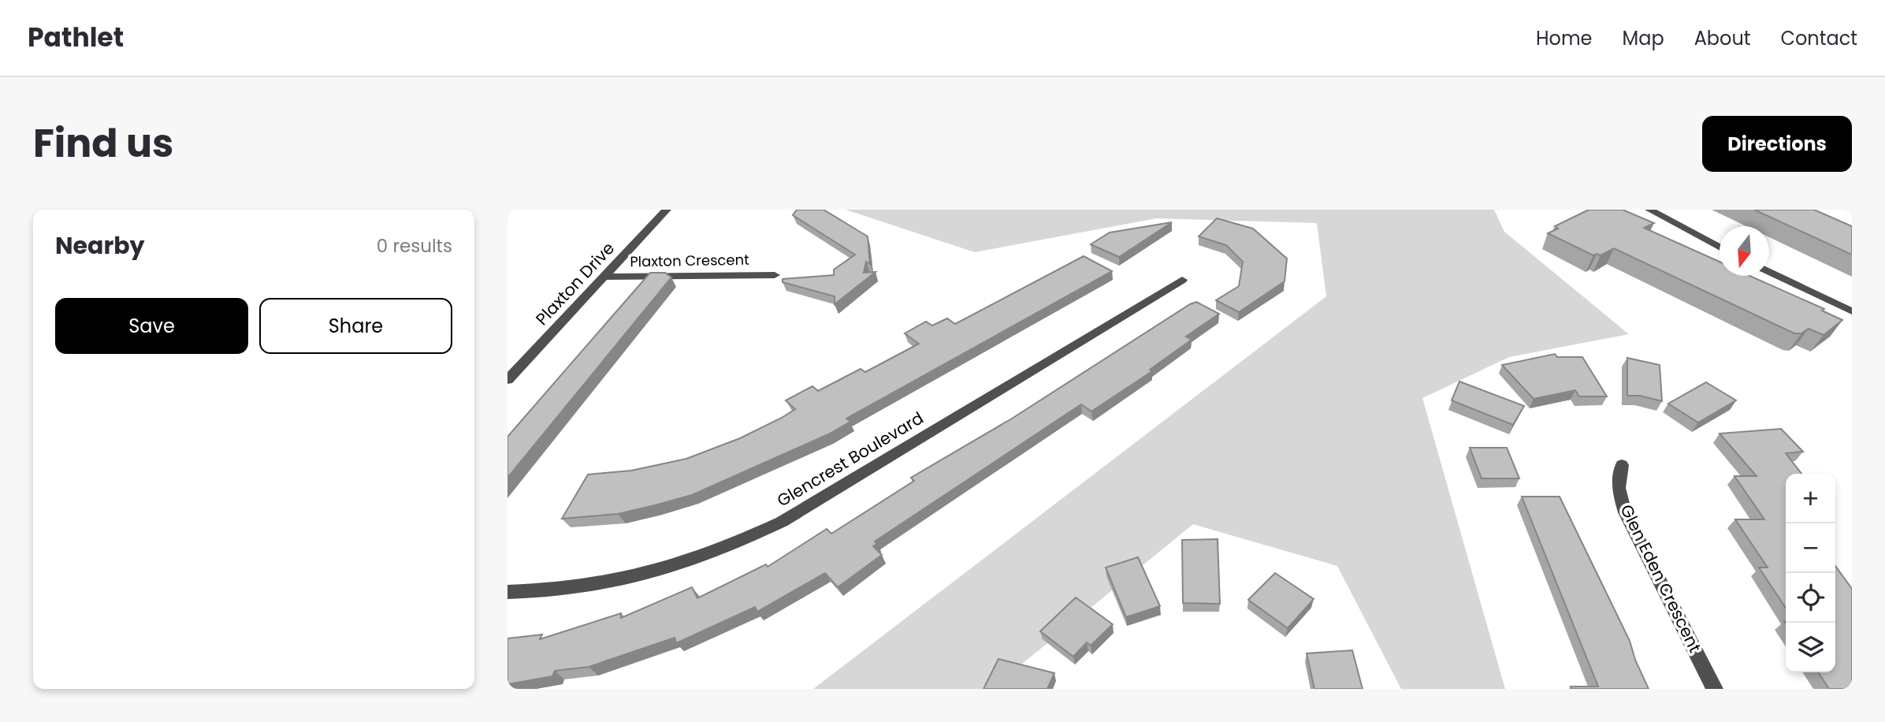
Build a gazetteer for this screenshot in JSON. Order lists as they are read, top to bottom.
{
  "streets": {
    "street": [
      "Plaxton Crescent",
      "Plaxton Drive",
      "Glencrest Boulevard",
      "Glen Eden Crescent"
    ]
  },
  "crossings": [
    ["Plaxton Crescent", "Plaxton Drive"]
  ],
  "north": "bottom",
  "page": {
    "header": "Pathlet",
    "nav": [
      "Home",
      "Map",
      "About",
      "Contact"
    ],
    "title": "Find us",
    "buttons": [
      "Directions",
      ["Save", "Share"]
    ],
    "heading": ["Nearby", "0 results"],
    "map_buttons": ["+", "−"]
  }
}
